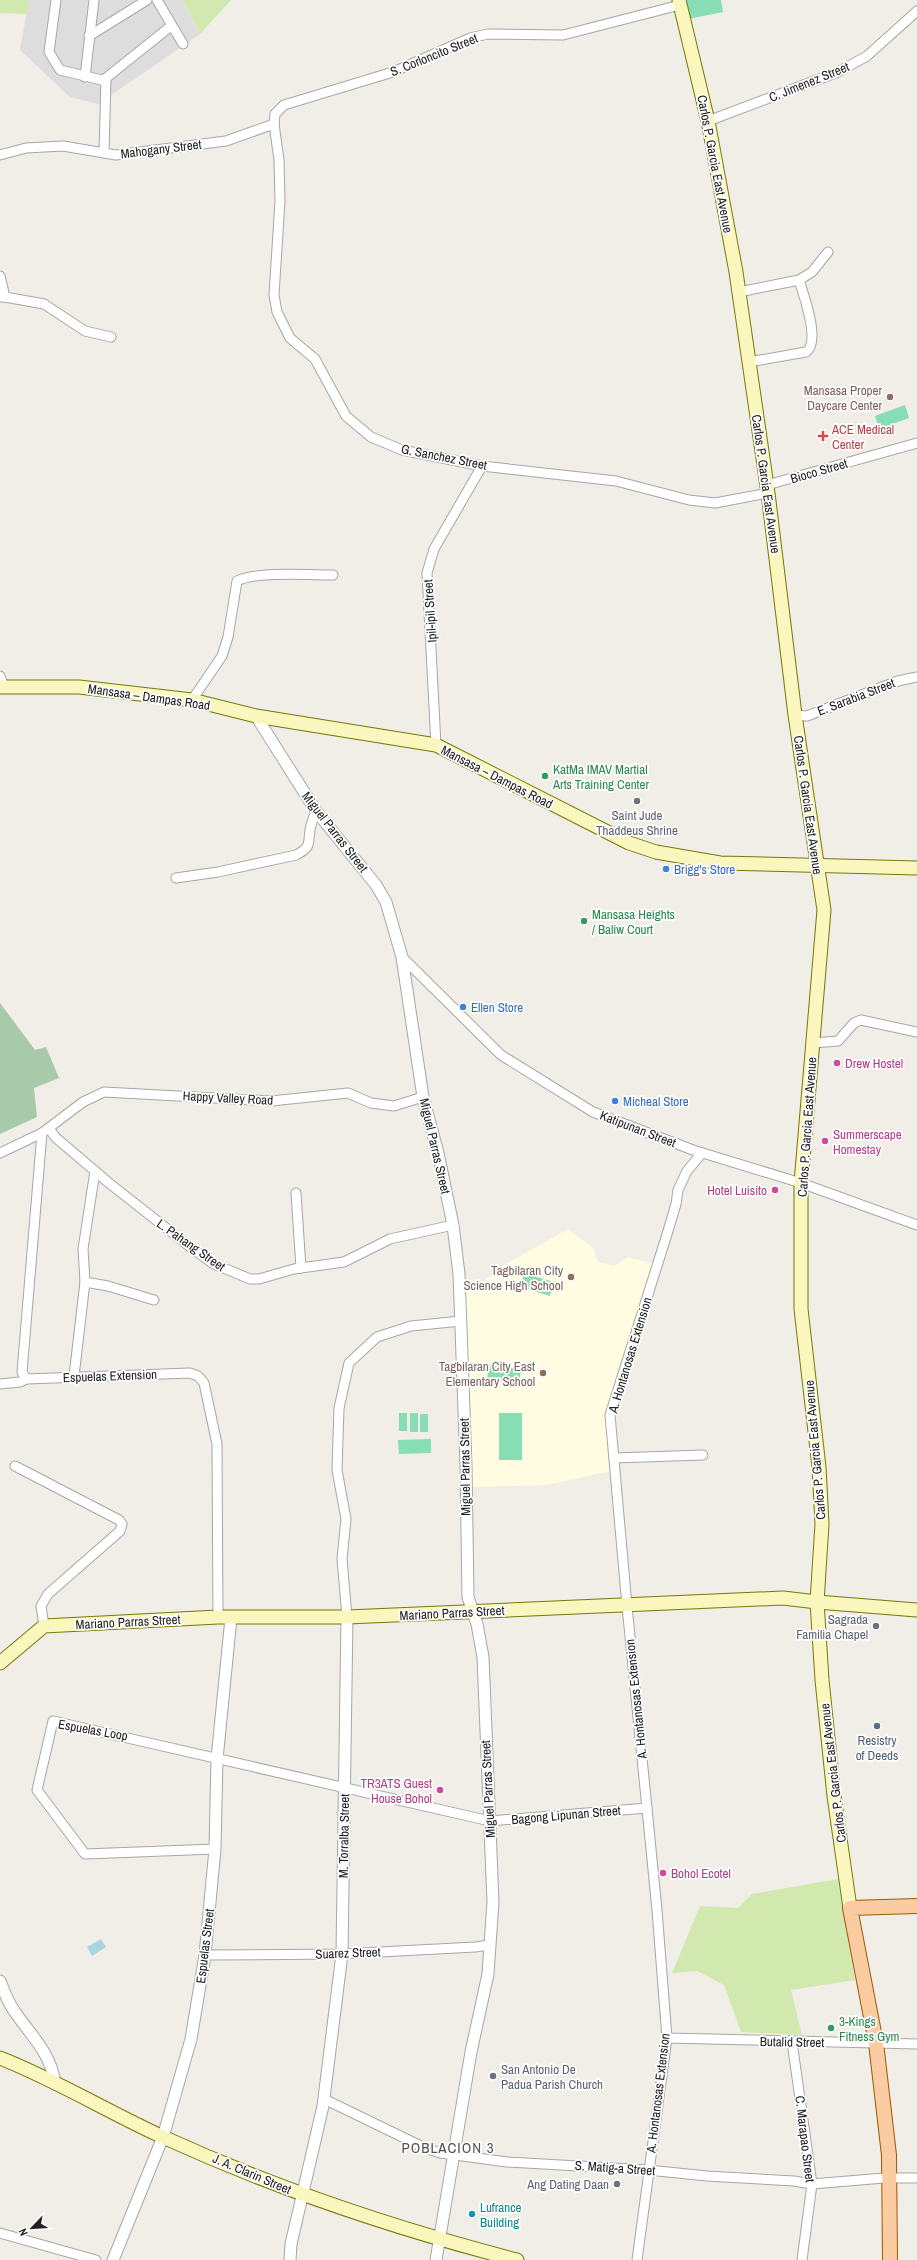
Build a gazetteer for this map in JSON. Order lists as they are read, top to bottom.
{
  "streets": {
    "main road": [
      "Carlos P. Garcia East Avenue",
      "Mansasa – Dampas Road",
      "Mariano Parras Street",
      "J. A. Clarin Street"
    ],
    "street": [
      "S. Corloncito Street",
      "C. Jimenez Street",
      "Mahogany Street",
      "G. Sanchez Street",
      "Bioco Street",
      "Ipil-ipil Street",
      "E. Sarabia Street",
      "Miguel Parras Street",
      "Happy Valley Road",
      "Katipunan Street",
      "L. Pahang Street",
      "A. Hontanosas Extension",
      "Espuelas Extension",
      "Espuelas Loop",
      "Bagong Lipunan Street",
      "M. Torralba Street",
      "Espuelas Street",
      "Suarez Street",
      "Butalid Street",
      "C. Marapao Street",
      "S. Matig-a Street"
    ]
  },
  "crossings": [
    ["S. Corloncito Street", "Mahogany Street"],
    ["S. Corloncito Street", "Carlos P. Garcia East Avenue"],
    ["S. Corloncito Street", "G. Sanchez Street"],
    ["C. Jimenez Street", "Carlos P. Garcia East Avenue"],
    ["Mahogany Street", "G. Sanchez Street"],
    ["Carlos P. Garcia East Avenue", "G. Sanchez Street"],
    ["Carlos P. Garcia East Avenue", "Bioco Street"],
    ["Carlos P. Garcia East Avenue", "Mansasa – Dampas Road"],
    ["Carlos P. Garcia East Avenue", "E. Sarabia Street"],
    ["Carlos P. Garcia East Avenue", "Katipunan Street"],
    ["Carlos P. Garcia East Avenue", "Mariano Parras Street"],
    ["Carlos P. Garcia East Avenue", "Butalid Street"],
    ["Carlos P. Garcia East Avenue", "S. Matig-a Street"],
    ["G. Sanchez Street", "Bioco Street"],
    ["G. Sanchez Street", "Ipil-ipil Street"],
    ["Ipil-ipil Street", "Mansasa – Dampas Road"],
    ["Mansasa – Dampas Road", "Miguel Parras Street"],
    ["Miguel Parras Street", "Happy Valley Road"],
    ["Miguel Parras Street", "Katipunan Street"],
    ["Miguel Parras Street", "L. Pahang Street"],
    ["Miguel Parras Street", "Mariano Parras Street"],
    ["Miguel Parras Street", "Bagong Lipunan Street"],
    ["Miguel Parras Street", "M. Torralba Street"],
    ["Miguel Parras Street", "Suarez Street"],
    ["Miguel Parras Street", "S. Matig-a Street"],
    ["Miguel Parras Street", "J. A. Clarin Street"],
    ["Happy Valley Road", "L. Pahang Street"],
    ["Katipunan Street", "A. Hontanosas Extension"],
    ["A. Hontanosas Extension", "Mariano Parras Street"],
    ["A. Hontanosas Extension", "Bagong Lipunan Street"],
    ["A. Hontanosas Extension", "Butalid Street"],
    ["A. Hontanosas Extension", "S. Matig-a Street"],
    ["Espuelas Extension", "Mariano Parras Street"],
    ["Espuelas Extension", "Espuelas Street"],
    ["Mariano Parras Street", "M. Torralba Street"],
    ["Mariano Parras Street", "Espuelas Street"],
    ["Espuelas Loop", "Bagong Lipunan Street"],
    ["Espuelas Loop", "Espuelas Street"],
    ["Bagong Lipunan Street", "M. Torralba Street"],
    ["Bagong Lipunan Street", "Espuelas Street"],
    ["M. Torralba Street", "Suarez Street"],
    ["M. Torralba Street", "S. Matig-a Street"],
    ["M. Torralba Street", "J. A. Clarin Street"],
    ["Espuelas Street", "Suarez Street"],
    ["Espuelas Street", "J. A. Clarin Street"],
    ["Butalid Street", "C. Marapao Street"],
    ["C. Marapao Street", "S. Matig-a Street"]
  ],
  "districts": ["POBLACION 3"],
  "places": {
    "other": [
      "Mansasa Proper Daycare Center",
      "KatMa IMAV Martial Arts Training Center",
      "Saint Jude Thaddeus Shrine",
      "Brigg's Store",
      "Mansasa Heights / Baliw Court",
      "Ellen Store",
      "Drew Hostel",
      "Micheal Store",
      "Summerscape Homestay",
      "Hotel Luisito",
      "Tagbilaran City Science High School",
      "Tagbilaran City East Elementary School",
      "Sagrada Familia Chapel",
      "Resistry of Deeds",
      "TR3ATS Guest House Bohol",
      "Bohol Ecotel",
      "3-Kings Fitness Gym",
      "San Antonio De Padua Parish Church",
      "Ang Dating Daan",
      "Lufrance Building"
    ],
    "health": ["ACE Medical Center"]
  },
  "north": "bottom left"
}
